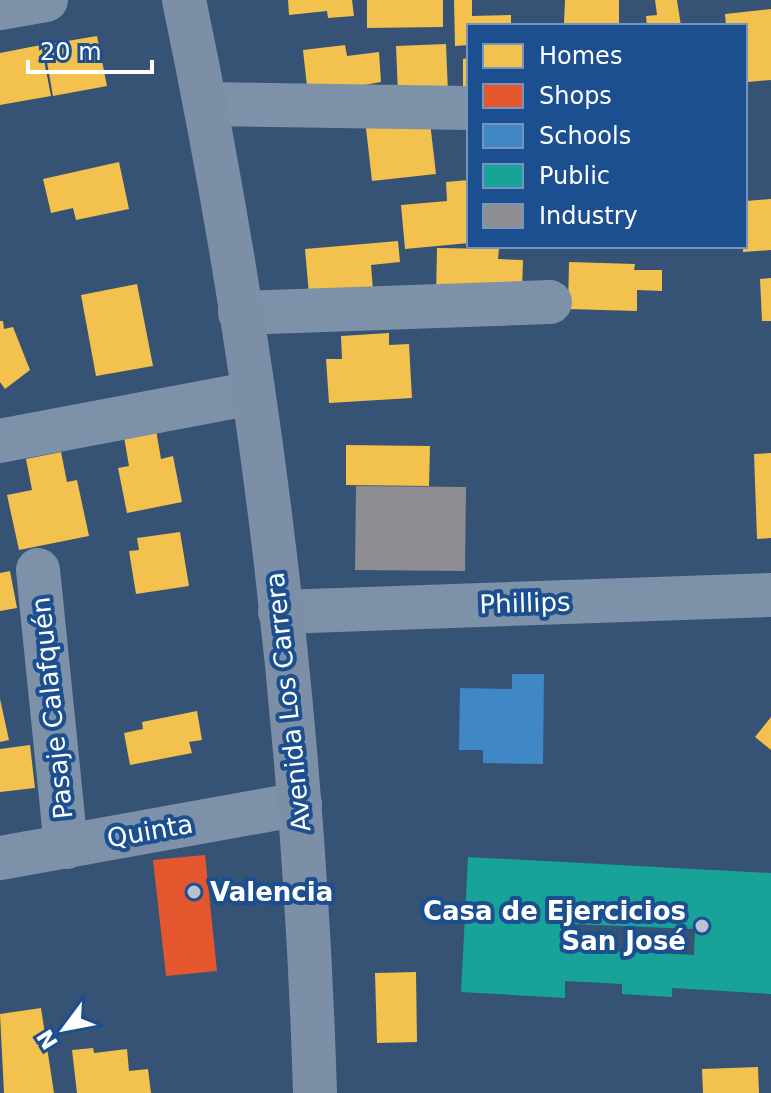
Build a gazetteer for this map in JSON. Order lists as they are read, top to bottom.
{
  "streets": {
    "main road": ["Avenida Los Carrera"],
    "street": ["Phillips", "Pasaje Calafquén", "Quinta"]
  },
  "crossings": [
    ["Phillips", "Avenida Los Carrera"],
    ["Avenida Los Carrera", "Quinta"],
    ["Pasaje Calafquén", "Quinta"]
  ],
  "places": ["Valencia", "Casa de Ejercicios San José"],
  "legend": [
    "Homes",
    "Shops",
    "Schools",
    "Public",
    "Industry"
  ],
  "scale_bar": "20 m",
  "north": "bottom left"
}
